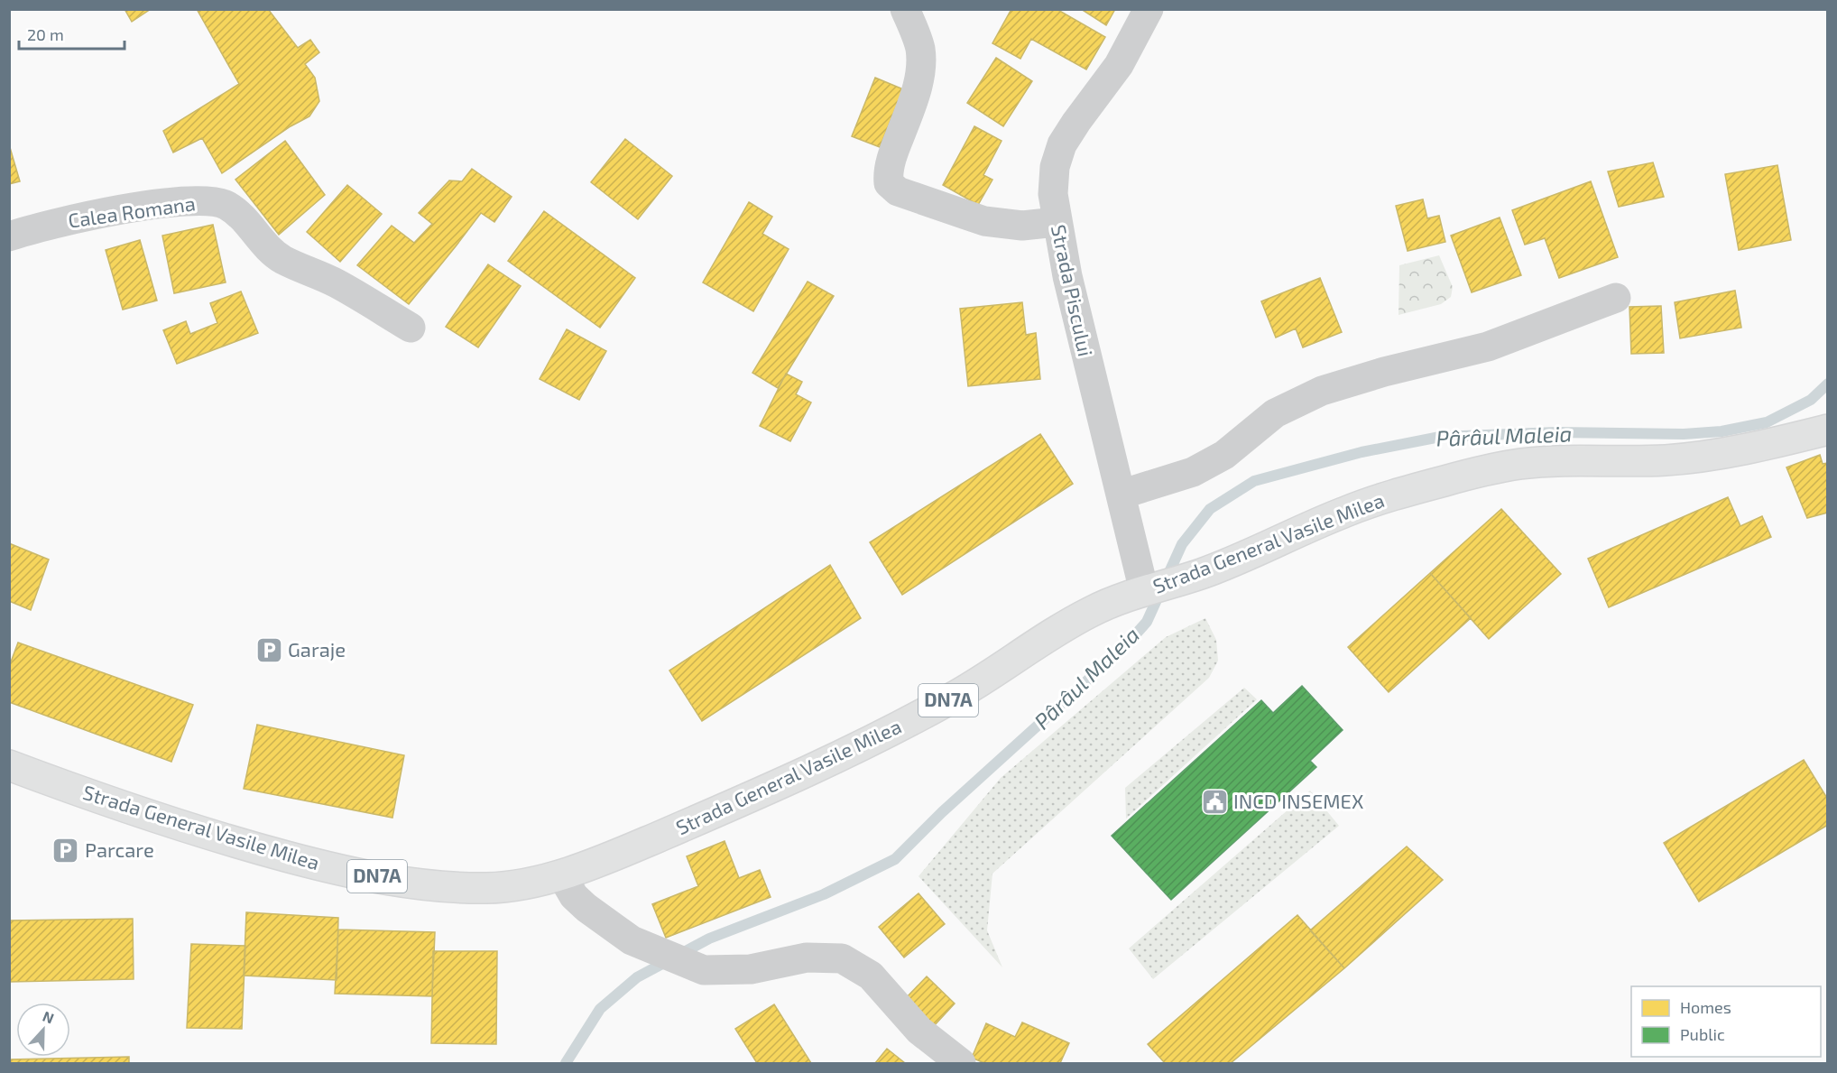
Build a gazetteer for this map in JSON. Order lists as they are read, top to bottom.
{
  "streets": {
    "main road": ["Strada General Vasile Milea", "DN7A"],
    "street": ["Calea Romana", "Strada Piscului"]
  },
  "crossings": [
    ["Strada Piscului", "Strada General Vasile Milea"]
  ],
  "water": ["Pârâul Maleia"],
  "places": {
    "parking": ["Garaje", "Parcare"],
    "public building": ["INCD INSEMEX"]
  },
  "legend": ["Homes", "Public"],
  "scale_bar": "20 m",
  "north": "top"
}
